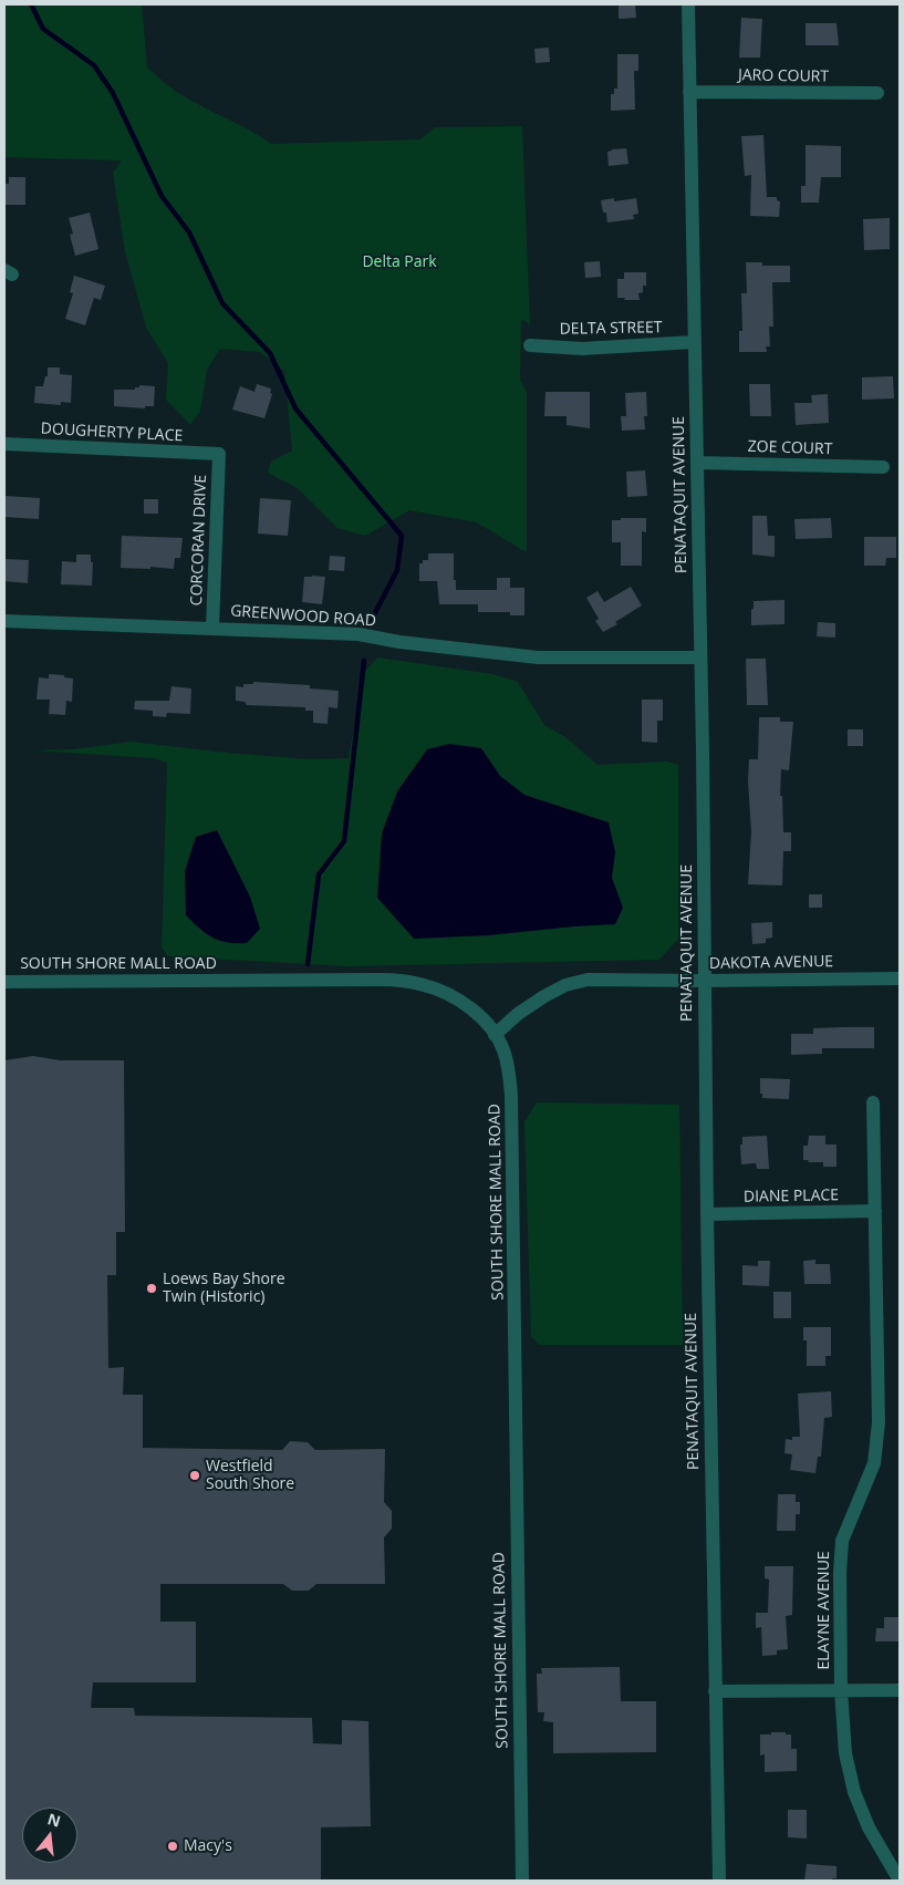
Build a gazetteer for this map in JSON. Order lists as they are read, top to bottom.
{
  "streets": {
    "street": [
      "JARO COURT",
      "DELTA STREET",
      "DOUGHERTY PLACE",
      "ZOE COURT",
      "PENATAQUIT AVENUE",
      "CORCORAN DRIVE",
      "GREENWOOD ROAD",
      "DAKOTA AVENUE",
      "SOUTH SHORE MALL ROAD",
      "DIANE PLACE",
      "ELAYNE AVENUE"
    ]
  },
  "crossings": [
    ["JARO COURT", "PENATAQUIT AVENUE"],
    ["DELTA STREET", "PENATAQUIT AVENUE"],
    ["DOUGHERTY PLACE", "CORCORAN DRIVE"],
    ["ZOE COURT", "PENATAQUIT AVENUE"],
    ["PENATAQUIT AVENUE", "GREENWOOD ROAD"],
    ["PENATAQUIT AVENUE", "DAKOTA AVENUE"],
    ["PENATAQUIT AVENUE", "DIANE PLACE"],
    ["CORCORAN DRIVE", "GREENWOOD ROAD"],
    ["DAKOTA AVENUE", "SOUTH SHORE MALL ROAD"],
    ["DIANE PLACE", "ELAYNE AVENUE"]
  ],
  "parks": ["Delta Park"],
  "places": ["Loews Bay Shore Twin (Historic)", "Westfield South Shore", "Macy's"],
  "north": "top"
}
